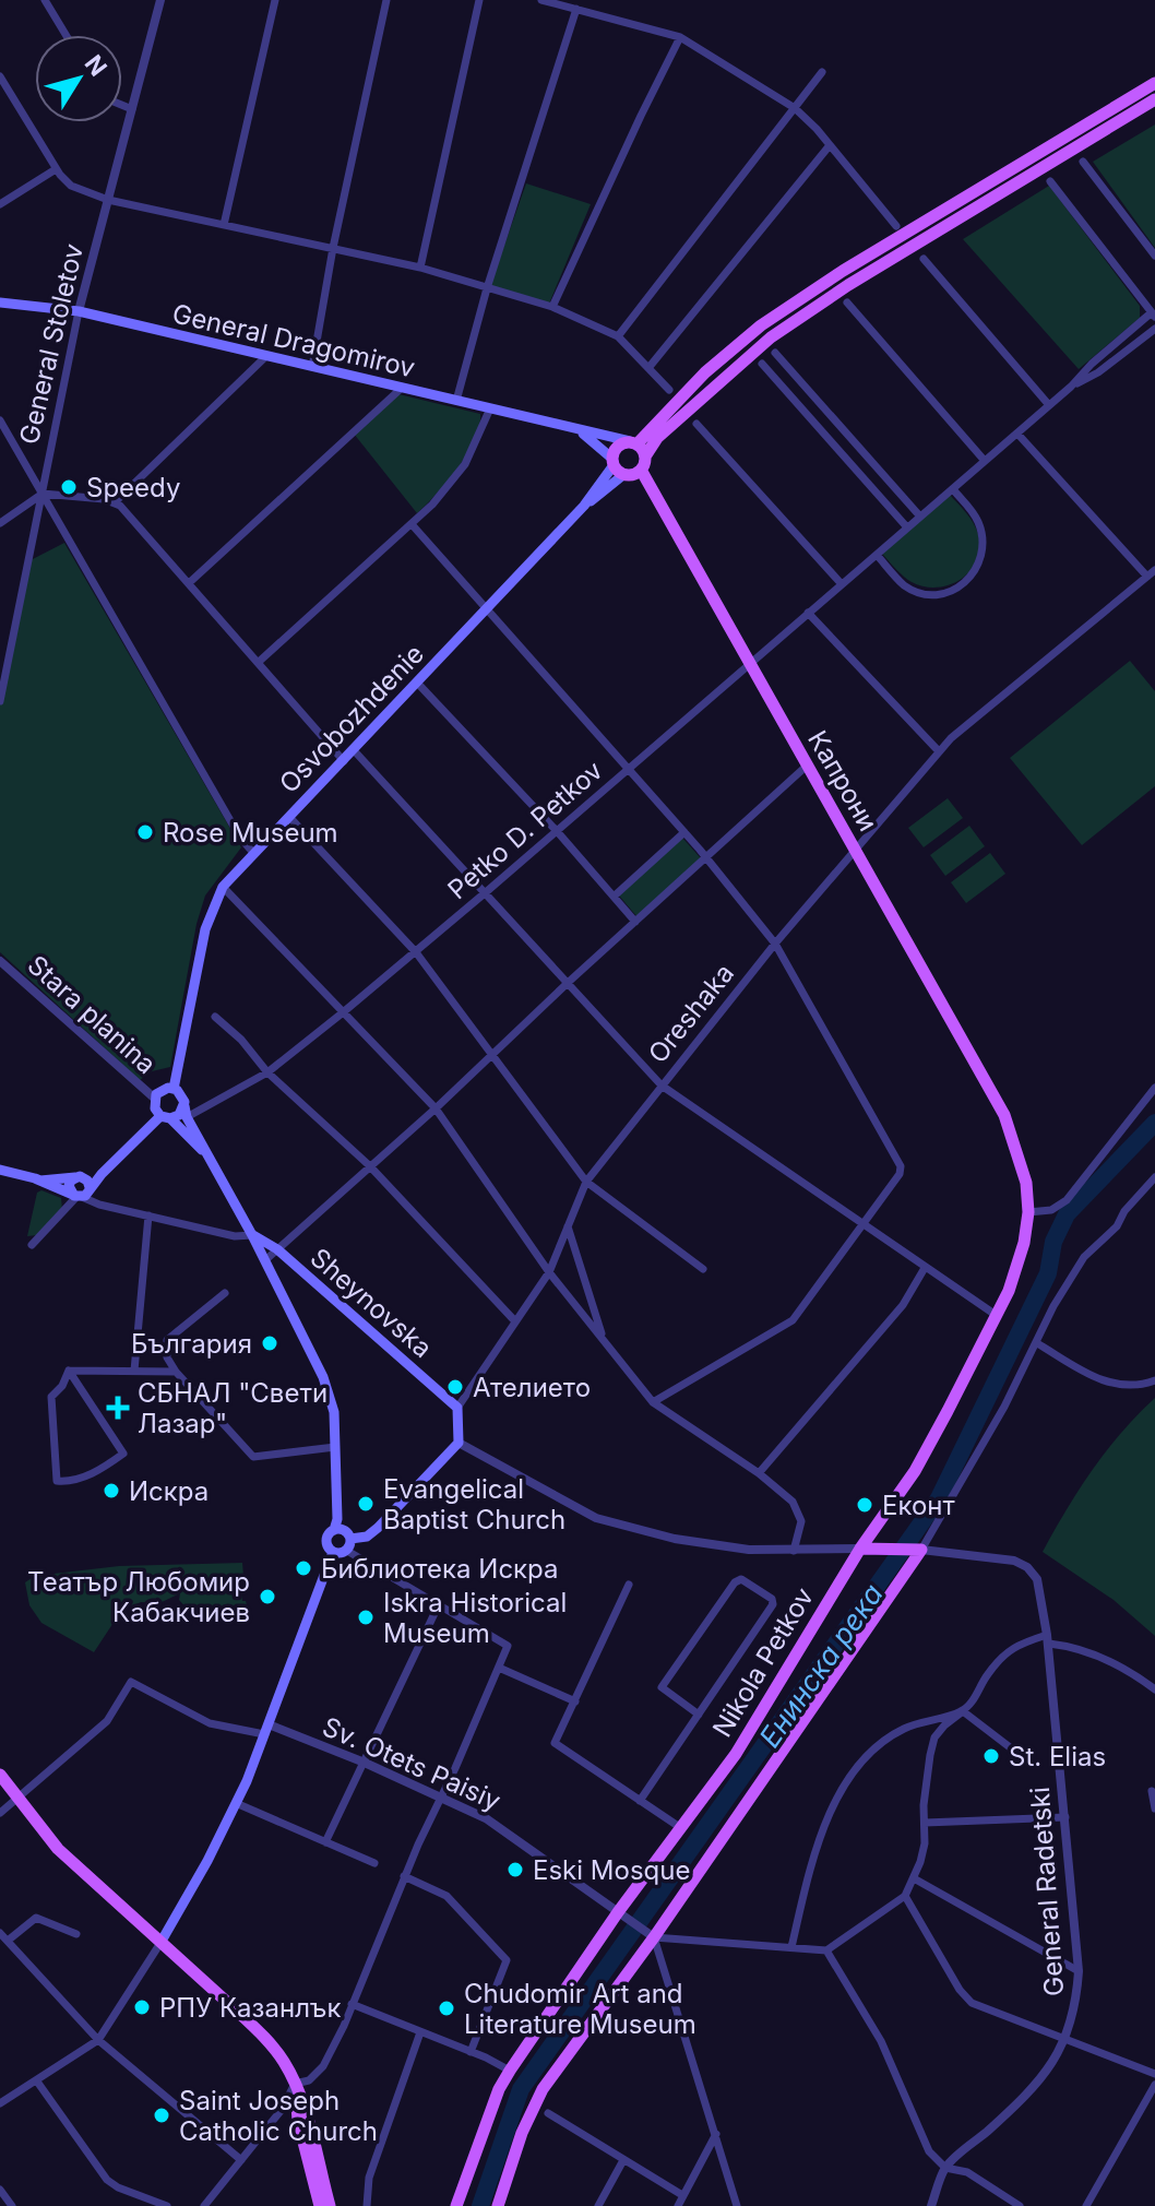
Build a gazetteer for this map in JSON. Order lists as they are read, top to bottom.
{
  "streets": {
    "main road": [
      "General Dragomirov",
      "Osvobozhdenie",
      "Капрони",
      "Sheynovska",
      "Nikola Petkov"
    ],
    "street": [
      "General Stoletov",
      "Petko D. Petkov",
      "Oreshaka",
      "Stara planina",
      "Sv. Otets Paisiy",
      "General Radetski"
    ]
  },
  "crossings": [
    ["General Dragomirov", "General Stoletov"],
    ["General Dragomirov", "Osvobozhdenie"],
    ["General Dragomirov", "Капрони"],
    ["Osvobozhdenie", "Капрони"],
    ["Osvobozhdenie", "Petko D. Petkov"],
    ["Osvobozhdenie", "Stara planina"],
    ["Капрони", "Petko D. Petkov"],
    ["Капрони", "Oreshaka"],
    ["Капрони", "Nikola Petkov"],
    ["Petko D. Petkov", "Stara planina"],
    ["Oreshaka", "Sheynovska"],
    ["Nikola Petkov", "Sv. Otets Paisiy"]
  ],
  "water": ["Енинска река"],
  "places": {
    "other": [
      "Speedy",
      "Rose Museum",
      "България",
      "Ателието",
      "Искра",
      "Evangelical Baptist Church",
      "Еконт",
      "Библиотека Искра",
      "Театър Любомир Кабакчиев",
      "Iskra Historical Museum",
      "St. Elias",
      "Eski Mosque",
      "РПУ Казанлък",
      "Chudomir Art and Literature Museum",
      "Saint Joseph Catholic Church"
    ],
    "health": ["СБНАЛ \"Свeти Лазар\""]
  },
  "north": "top right"
}
